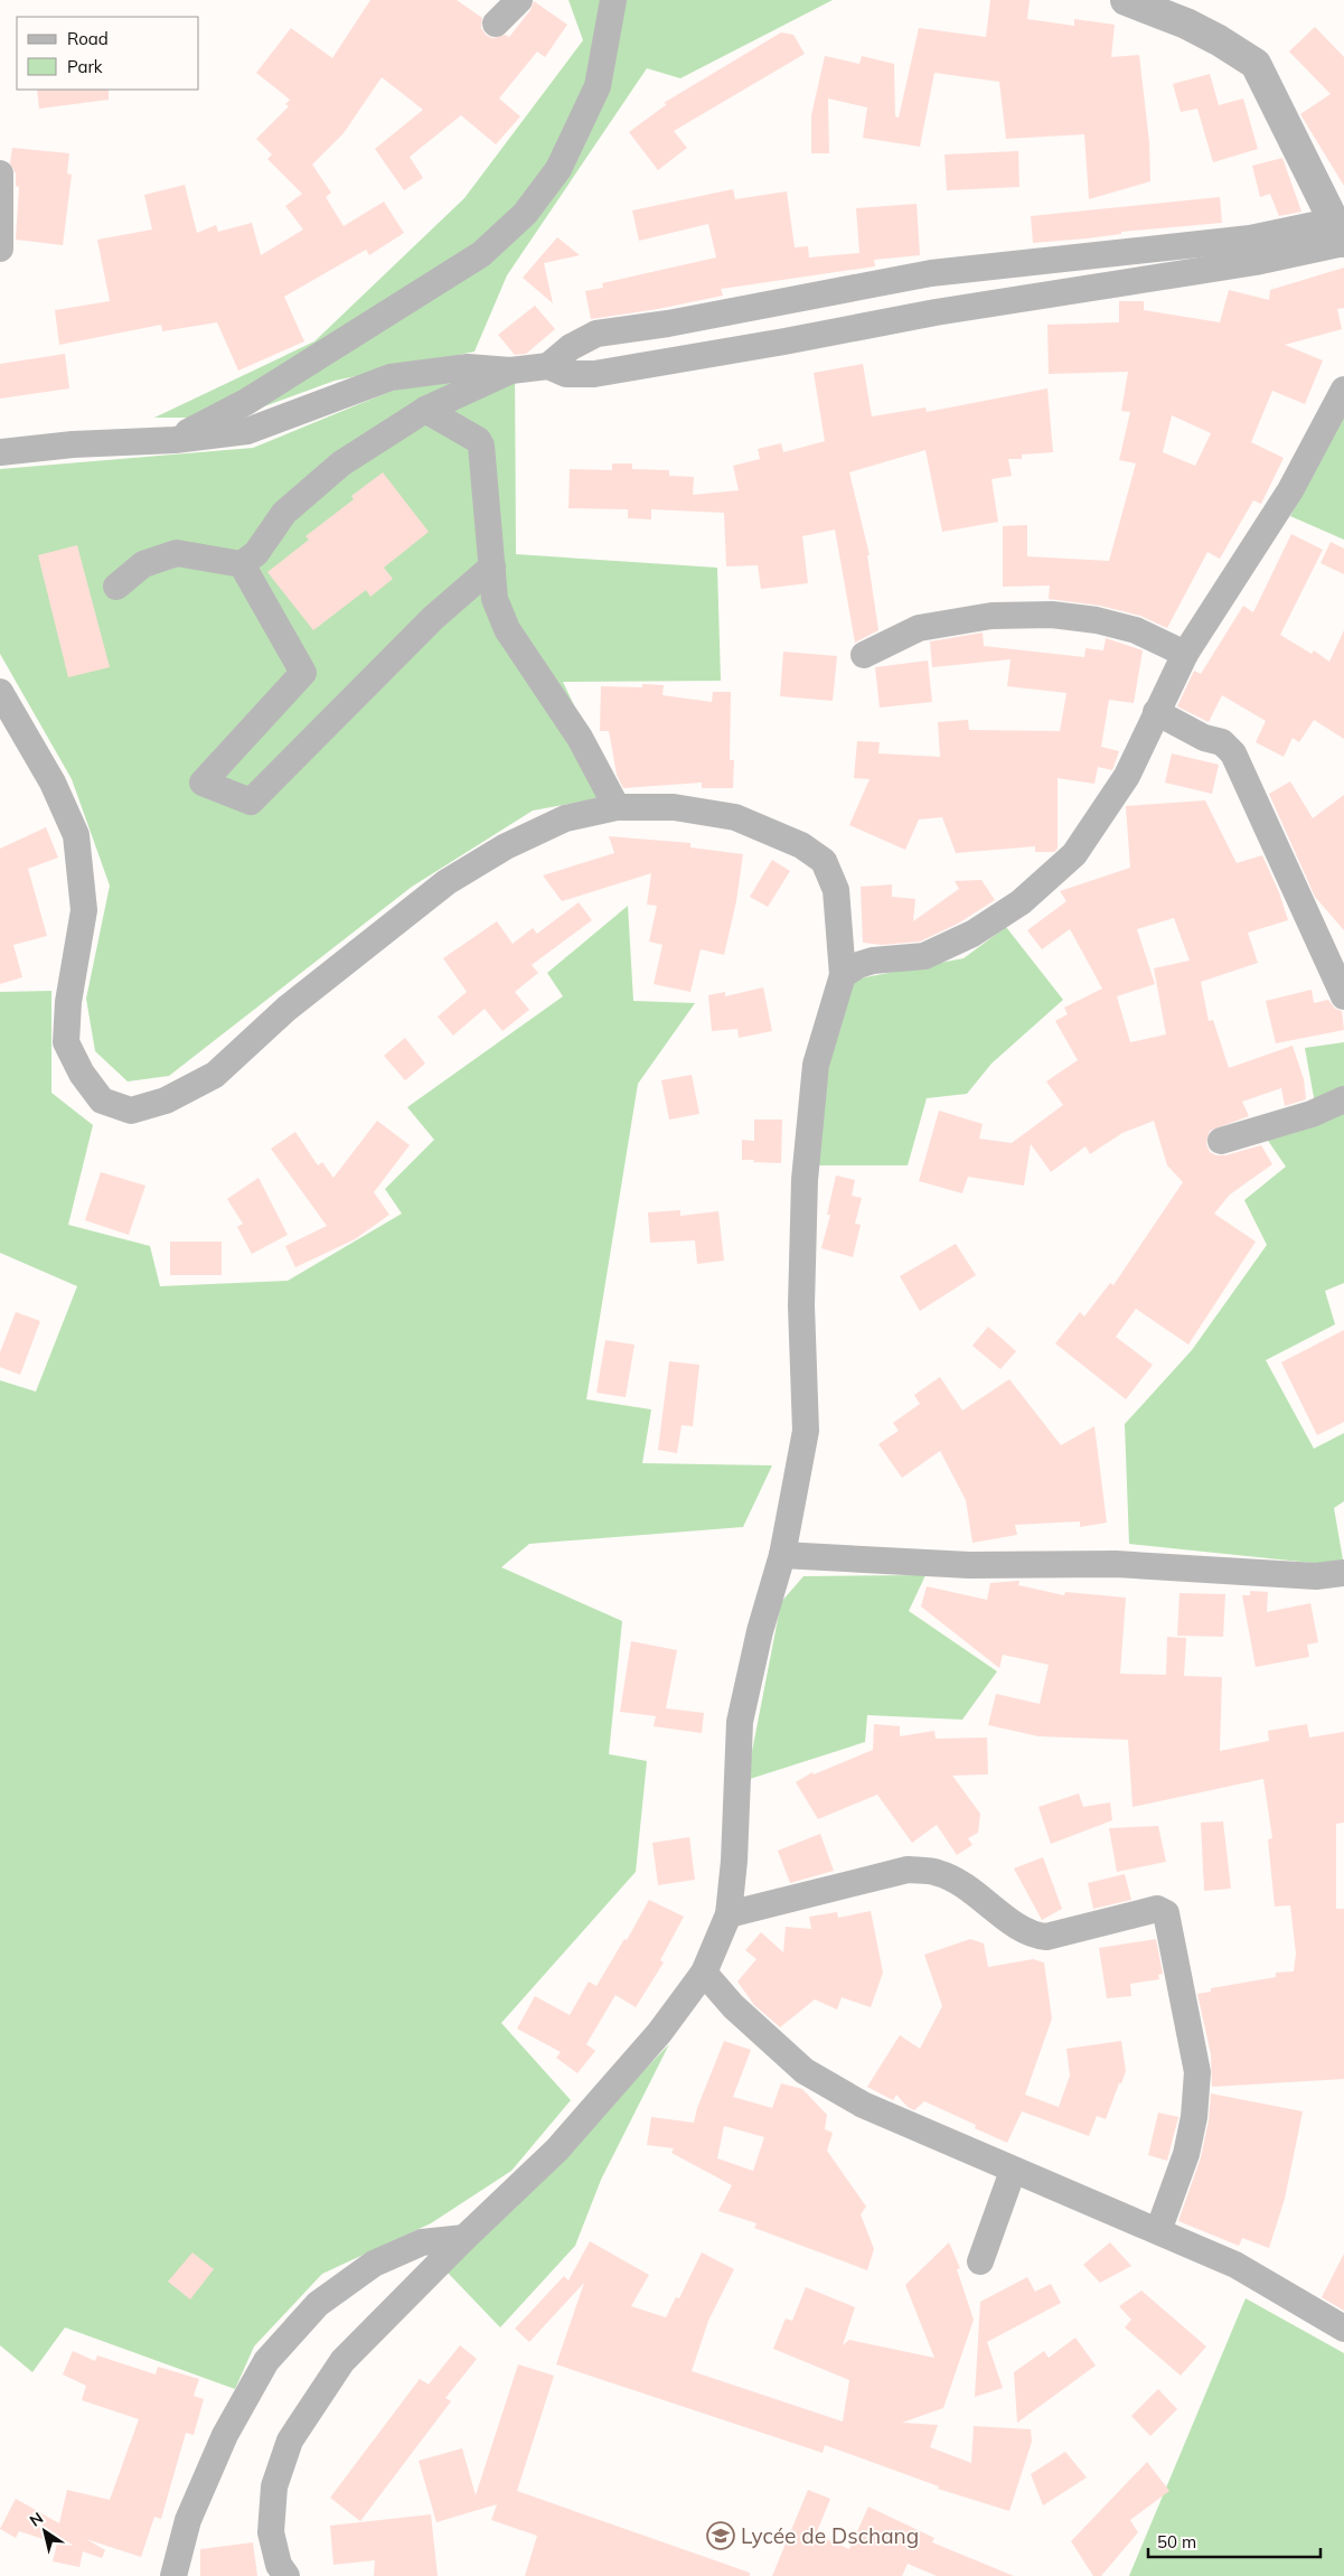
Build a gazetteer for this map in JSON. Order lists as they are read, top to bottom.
{
  "places": {
    "school or university": ["Lycée de Dschang"]
  },
  "legend": ["Road", "Park"],
  "scale_bar": "50 m",
  "north": "top left"
}
